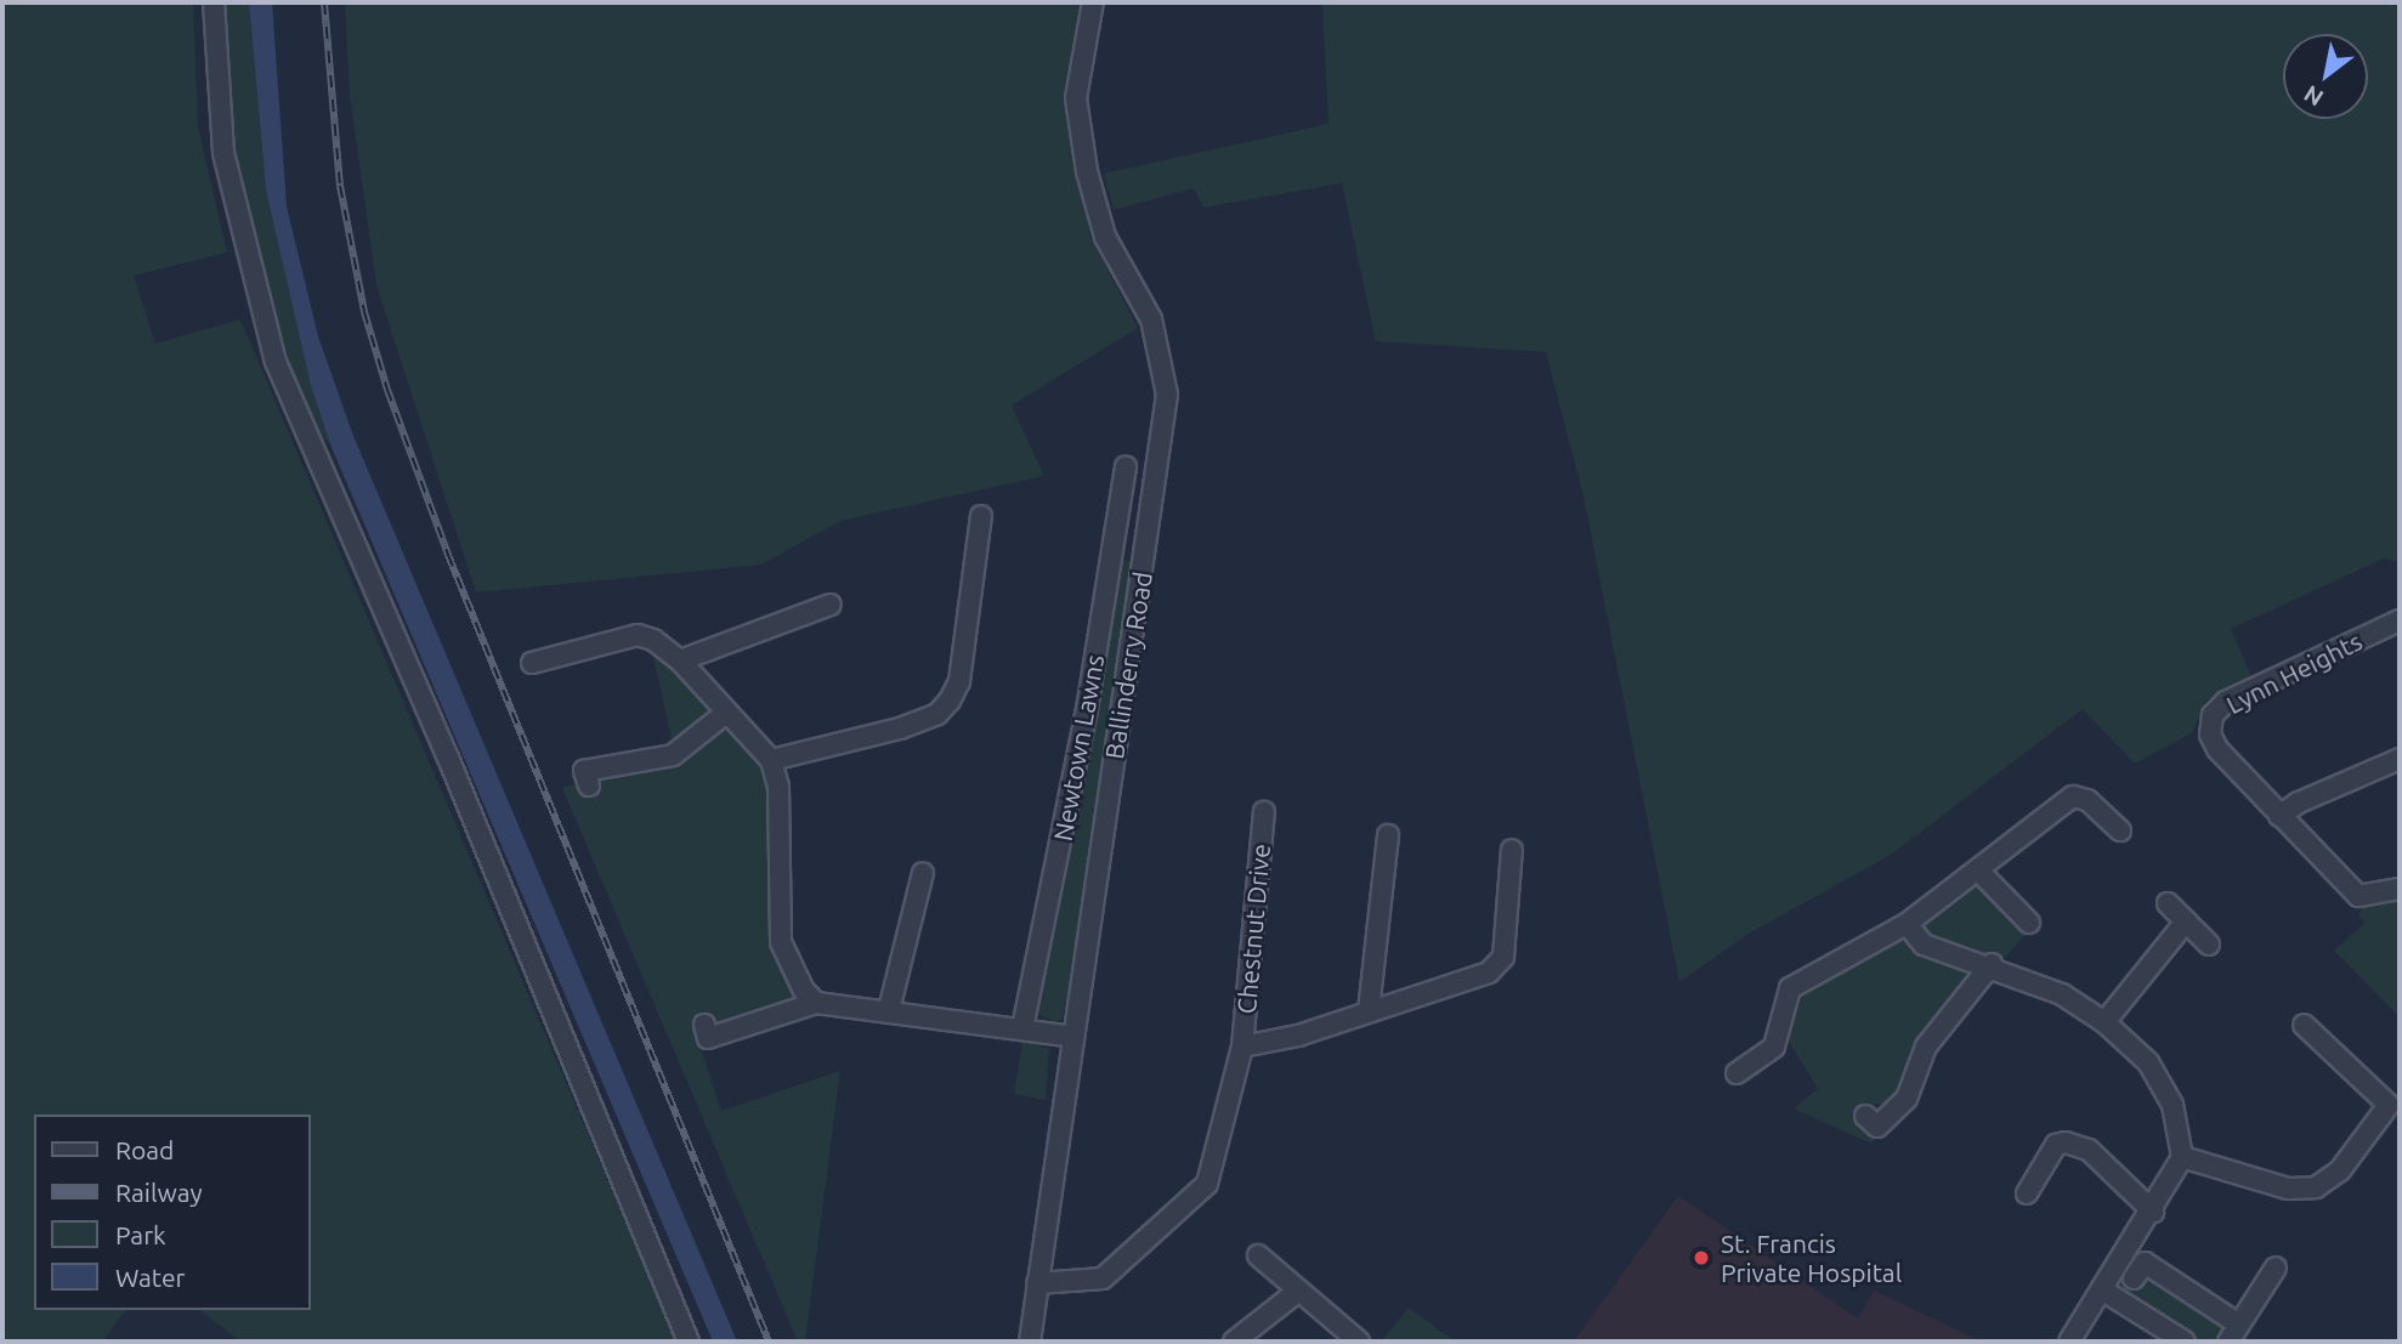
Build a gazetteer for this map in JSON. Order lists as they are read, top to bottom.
{
  "streets": {
    "street": [
      "Ballinderry Road",
      "Lynn Heights",
      "Newtown Lawns",
      "Chestnut Drive"
    ]
  },
  "crossings": [
    ["Ballinderry Road", "Chestnut Drive"]
  ],
  "places": ["St. Francis Private Hospital"],
  "legend": [
    "Road",
    "Railway",
    "Park",
    "Water"
  ],
  "north": "bottom left"
}
